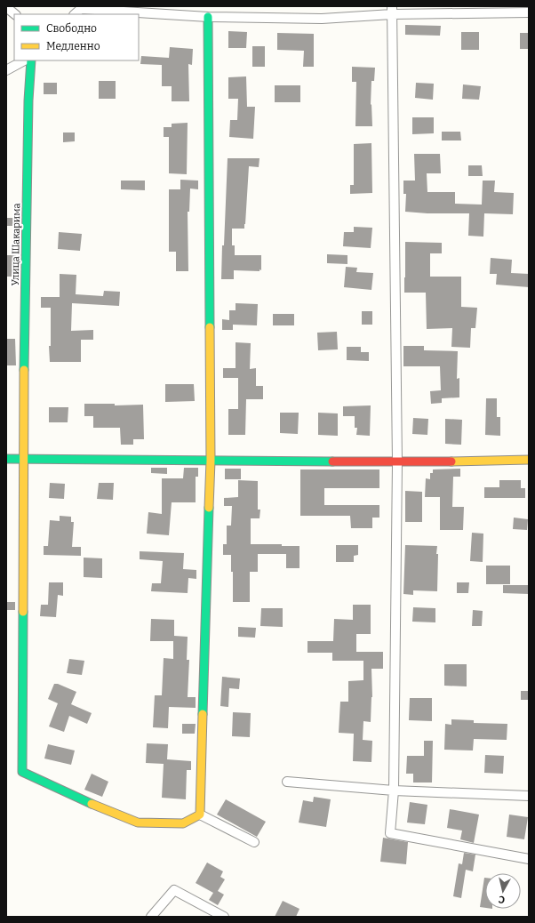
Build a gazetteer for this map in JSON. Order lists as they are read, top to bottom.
{
  "streets": {
    "street": ["Улица Шакарима"]
  },
  "legend": ["Свободно", "Медленно"],
  "north": "bottom"
}
